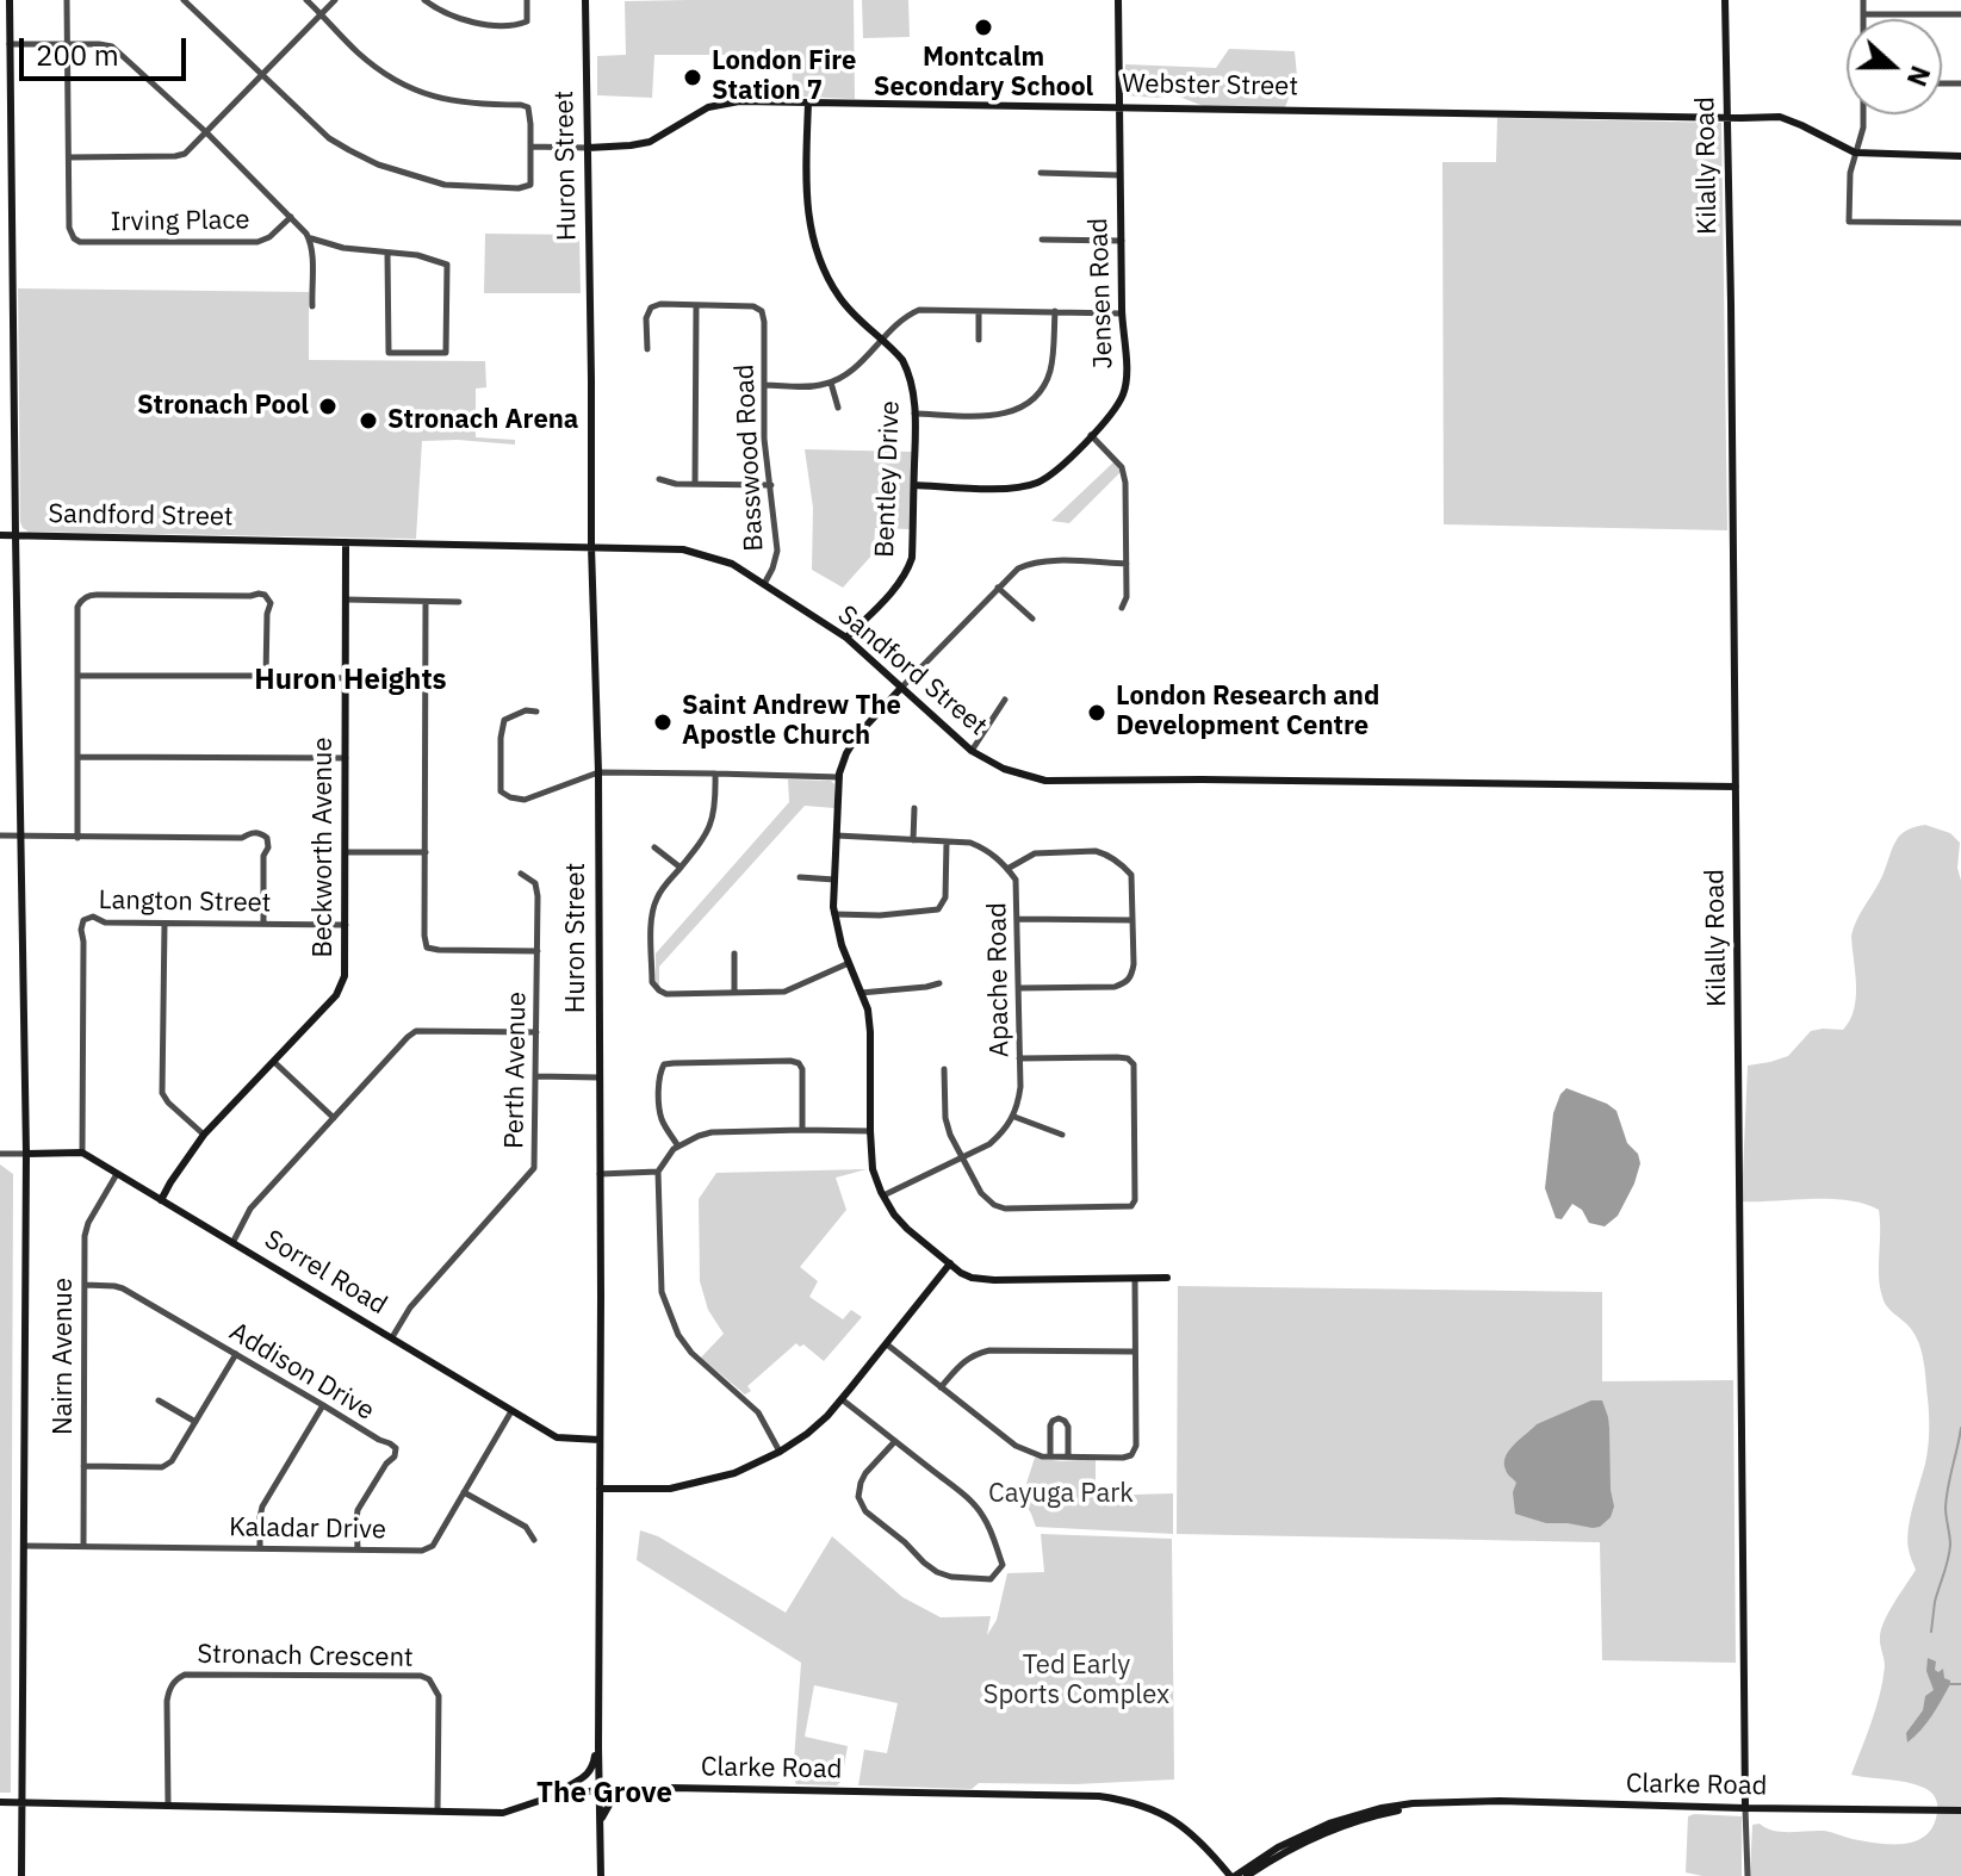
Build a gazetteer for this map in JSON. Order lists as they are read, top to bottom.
{
  "streets": {
    "street": [
      "Webster Street",
      "Huron Street",
      "Kilally Road",
      "Irving Place",
      "Jensen Road",
      "Basswood Road",
      "Bentley Drive",
      "Sandford Street",
      "Beckworth Avenue",
      "Langton Street",
      "Apache Road",
      "Perth Avenue",
      "Sorrel Road",
      "Nairn Avenue",
      "Addison Drive",
      "Kaladar Drive",
      "Stronach Crescent",
      "Clarke Road"
    ]
  },
  "crossings": [
    ["Webster Street", "Huron Street"],
    ["Webster Street", "Kilally Road"],
    ["Webster Street", "Jensen Road"],
    ["Webster Street", "Bentley Drive"],
    ["Huron Street", "Sandford Street"],
    ["Huron Street", "Sorrel Road"],
    ["Huron Street", "Clarke Road"],
    ["Kilally Road", "Sandford Street"],
    ["Kilally Road", "Clarke Road"],
    ["Jensen Road", "Bentley Drive"],
    ["Basswood Road", "Sandford Street"],
    ["Bentley Drive", "Sandford Street"],
    ["Sandford Street", "Beckworth Avenue"],
    ["Beckworth Avenue", "Langton Street"],
    ["Beckworth Avenue", "Sorrel Road"],
    ["Langton Street", "Sorrel Road"],
    ["Perth Avenue", "Sorrel Road"],
    ["Sorrel Road", "Nairn Avenue"],
    ["Sorrel Road", "Kaladar Drive"],
    ["Nairn Avenue", "Addison Drive"],
    ["Nairn Avenue", "Kaladar Drive"],
    ["Addison Drive", "Kaladar Drive"],
    ["Stronach Crescent", "Clarke Road"]
  ],
  "districts": ["Huron Heights", "The Grove"],
  "parks": ["Cayuga Park", "Ted Early Sports Complex"],
  "places": [
    "Montcalm Secondary School",
    "London Fire Station 7",
    "Stronach Pool",
    "Stronach Arena",
    "London Research and Development Centre",
    "Saint Andrew The Apostle Church"
  ],
  "scale_bar": "200 m",
  "north": "right"
}
